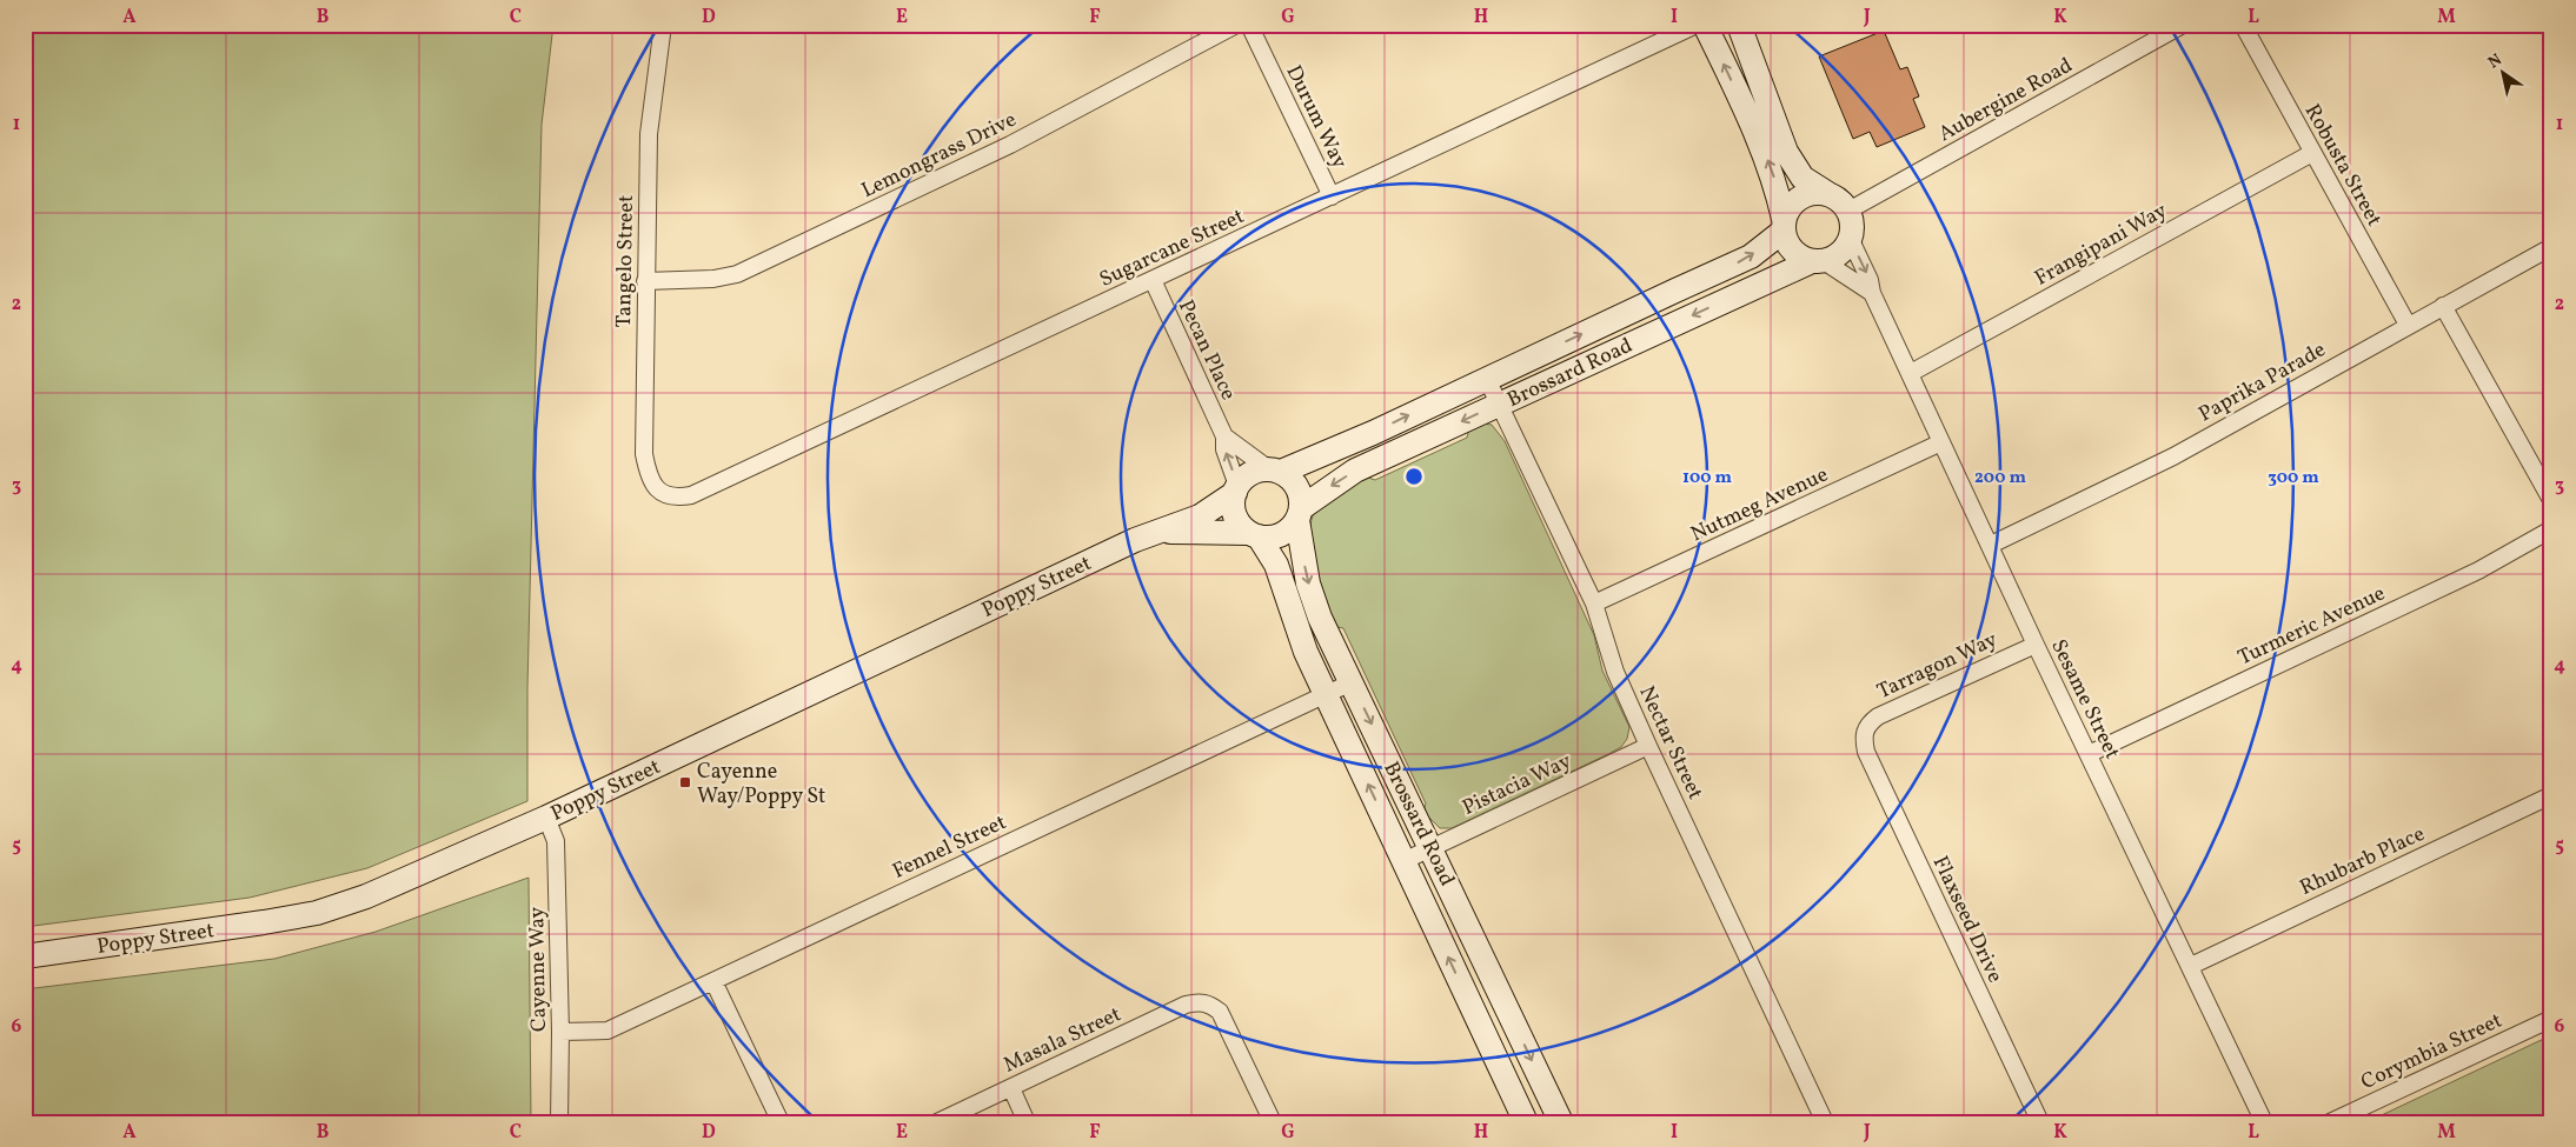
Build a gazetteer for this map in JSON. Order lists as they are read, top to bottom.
{
  "streets": {
    "street": [
      "Aubergine Road",
      "Durum Way",
      "Lemongrass Drive",
      "Robusta Street",
      "Frangipani Way",
      "Sugarcane Street",
      "Tangelo Street",
      "Pecan Place",
      "Brossard Road",
      "Paprika Parade",
      "Nutmeg Avenue",
      "Poppy Street",
      "Turmeric Avenue",
      "Tarragon Way",
      "Sesame Street",
      "Nectar Street",
      "Pistacia Way",
      "Fennel Street",
      "Rhubarb Place",
      "Flaxseed Drive",
      "Cayenne Way",
      "Masala Street",
      "Corymbia Street"
    ]
  },
  "crossings": [
    ["Aubergine Road", "Brossard Road"],
    ["Aubergine Road", "Sesame Street"],
    ["Durum Way", "Sugarcane Street"],
    ["Lemongrass Drive", "Tangelo Street"],
    ["Robusta Street", "Frangipani Way"],
    ["Robusta Street", "Paprika Parade"],
    ["Frangipani Way", "Sesame Street"],
    ["Sugarcane Street", "Tangelo Street"],
    ["Sugarcane Street", "Pecan Place"],
    ["Pecan Place", "Brossard Road"],
    ["Pecan Place", "Poppy Street"],
    ["Brossard Road", "Poppy Street"],
    ["Brossard Road", "Sesame Street"],
    ["Brossard Road", "Nectar Street"],
    ["Brossard Road", "Pistacia Way"],
    ["Brossard Road", "Fennel Street"],
    ["Paprika Parade", "Sesame Street"],
    ["Nutmeg Avenue", "Sesame Street"],
    ["Nutmeg Avenue", "Nectar Street"],
    ["Poppy Street", "Cayenne Way"],
    ["Turmeric Avenue", "Sesame Street"],
    ["Tarragon Way", "Sesame Street"],
    ["Tarragon Way", "Flaxseed Drive"],
    ["Sesame Street", "Rhubarb Place"],
    ["Nectar Street", "Pistacia Way"],
    ["Fennel Street", "Cayenne Way"]
  ],
  "places": {
    "transit": ["Cayenne Way/Poppy St"]
  },
  "north": "top left",
  "grid": {
    "columns": [
      "A",
      "B",
      "C",
      "D",
      "E",
      "F",
      "G",
      "H",
      "I",
      "J",
      "K",
      "L",
      "M"
    ],
    "rows": [
      "1",
      "2",
      "3",
      "4",
      "5",
      "6"
    ]
  },
  "rings": ["100 m", "200 m", "300 m"]
}
